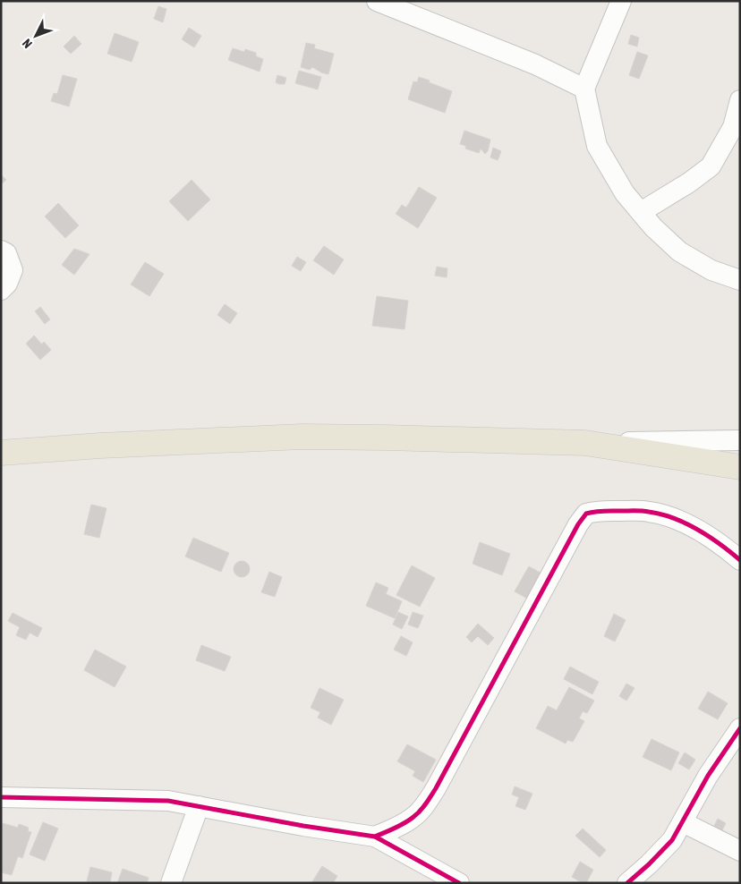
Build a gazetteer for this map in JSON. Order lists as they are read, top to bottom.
{
  "north": "bottom left"
}
